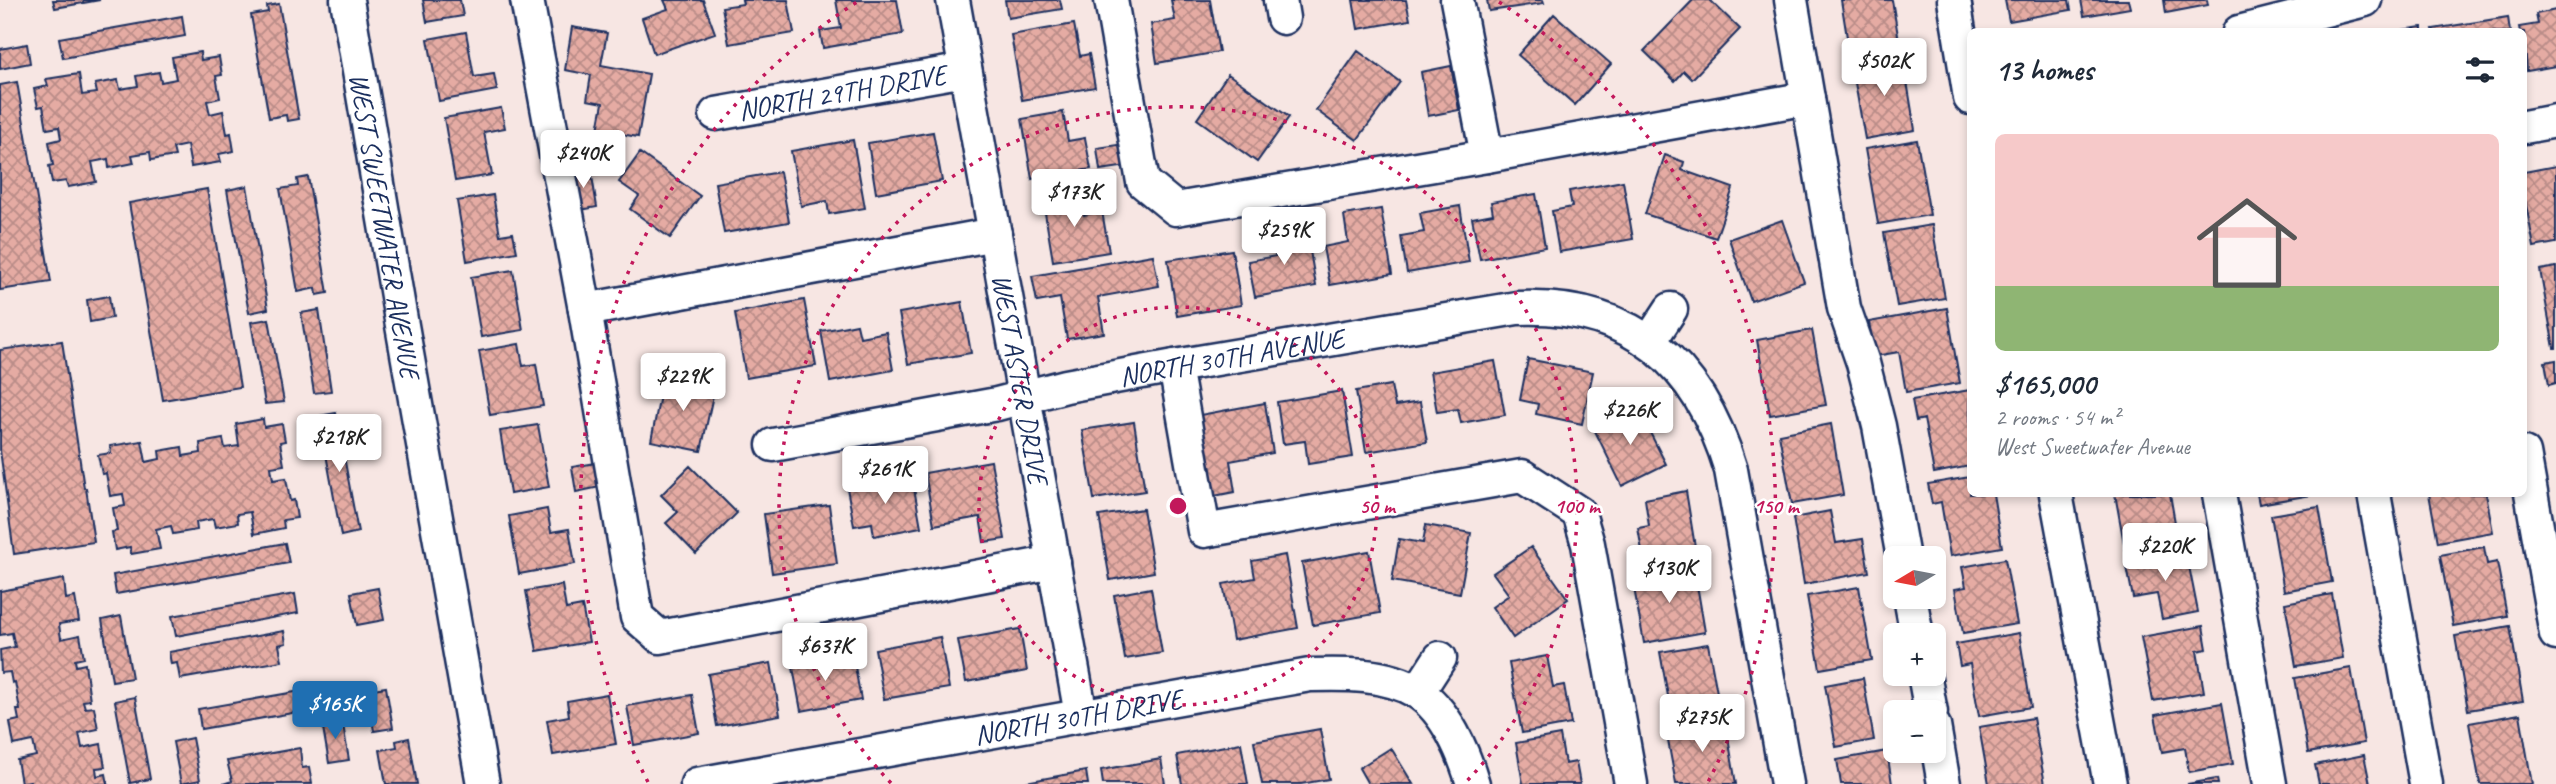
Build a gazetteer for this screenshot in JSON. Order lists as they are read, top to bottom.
{
  "streets": {
    "street": [
      "NORTH 29TH DRIVE",
      "WEST SWEETWATER AVENUE",
      "NORTH 30TH AVENUE",
      "WEST ASTER DRIVE",
      "NORTH 30TH DRIVE"
    ]
  },
  "crossings": [
    ["NORTH 29TH DRIVE", "WEST ASTER DRIVE"],
    ["NORTH 30TH AVENUE", "WEST ASTER DRIVE"],
    ["WEST ASTER DRIVE", "NORTH 30TH DRIVE"]
  ],
  "north": "left",
  "page": {
    "heading": "13 homes",
    "price": [
      "$502K",
      "$240K",
      "$173K",
      "$259K",
      "$229K",
      "$226K",
      "$218K",
      "$261K",
      "$220K",
      "$130K",
      "$637K",
      "$165K",
      "$275K"
    ],
    "list": [
      {
        "name": "$165,000",
        "note": "2 rooms · 54 m² · West Sweetwater Avenue"
      }
    ],
    "map_buttons": ["+", "−"]
  },
  "rings": ["50 m", "100 m", "150 m"]
}
